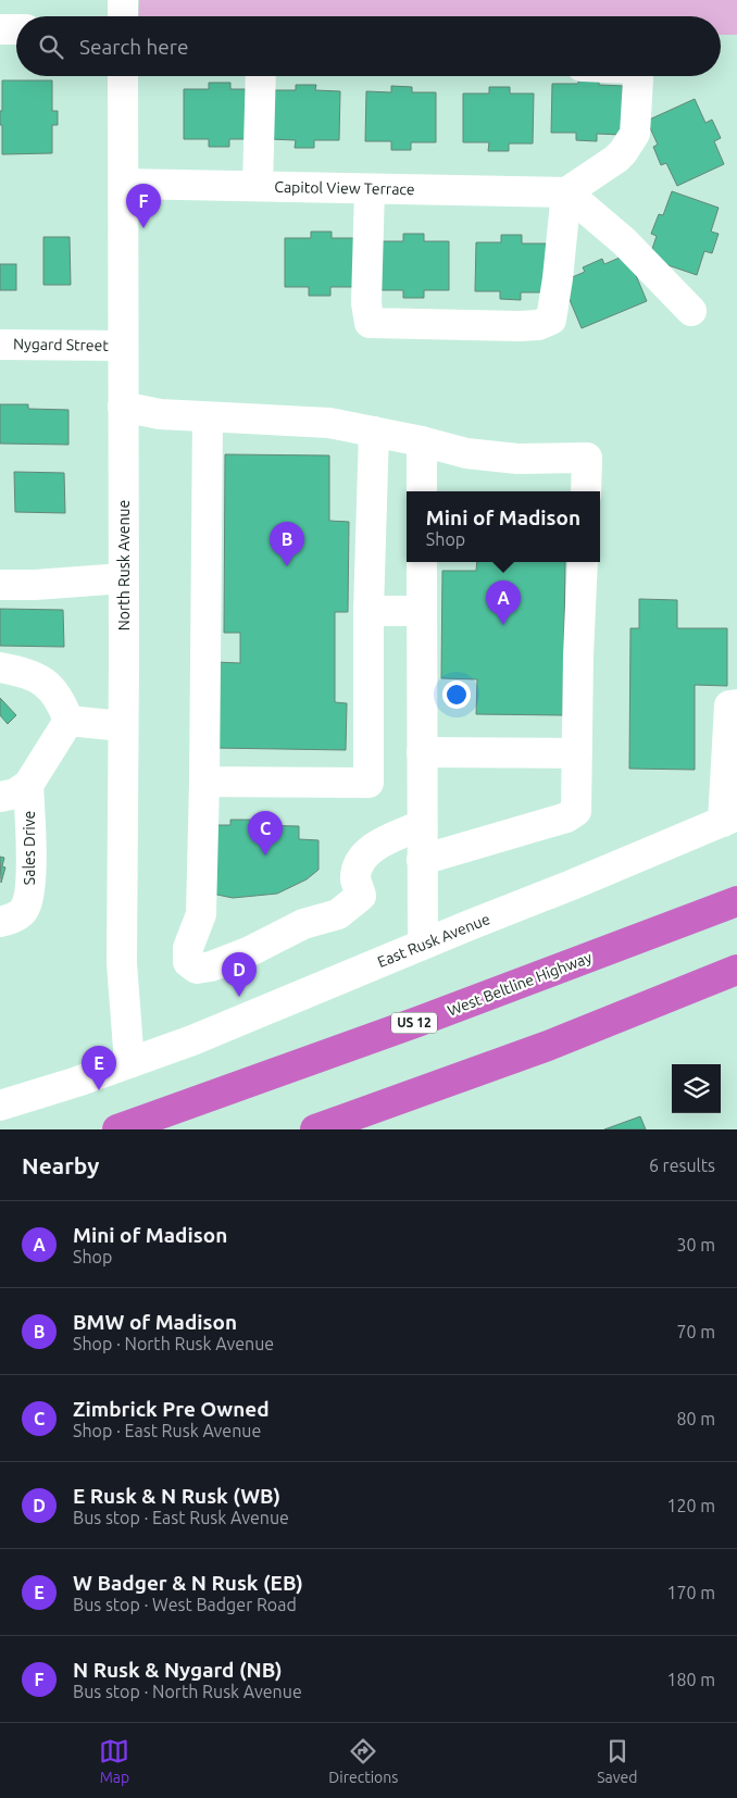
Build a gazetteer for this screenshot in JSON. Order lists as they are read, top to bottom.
{
  "streets": {
    "highway": ["West Beltline Highway", "US 12"],
    "street": [
      "Capitol View Terrace",
      "Nygard Street",
      "North Rusk Avenue",
      "Sales Drive",
      "East Rusk Avenue"
    ]
  },
  "crossings": [
    ["Capitol View Terrace", "North Rusk Avenue"],
    ["Nygard Street", "North Rusk Avenue"],
    ["North Rusk Avenue", "East Rusk Avenue"]
  ],
  "page": {
    "search": "Search here",
    "pins": [
      "F",
      "B",
      "A",
      "C",
      "D",
      "E"
    ],
    "popup": ["Mini of Madison", "Shop"],
    "heading": ["Nearby", "6 results"],
    "list": [
      {
        "mark": "A",
        "name": "Mini of Madison",
        "note": "Shop",
        "value": "30 m"
      },
      {
        "mark": "B",
        "name": "BMW of Madison",
        "note": "Shop · North Rusk Avenue",
        "value": "70 m"
      },
      {
        "mark": "C",
        "name": "Zimbrick Pre Owned",
        "note": "Shop · East Rusk Avenue",
        "value": "80 m"
      },
      {
        "mark": "D",
        "name": "E Rusk & N Rusk (WB)",
        "note": "Bus stop · East Rusk Avenue",
        "value": "120 m"
      },
      {
        "mark": "E",
        "name": "W Badger & N Rusk (EB)",
        "note": "Bus stop · West Badger Road",
        "value": "170 m"
      },
      {
        "mark": "F",
        "name": "N Rusk & Nygard (NB)",
        "note": "Bus stop · North Rusk Avenue",
        "value": "180 m"
      }
    ],
    "nav": ["Map", "Directions", "Saved"]
  }
}
